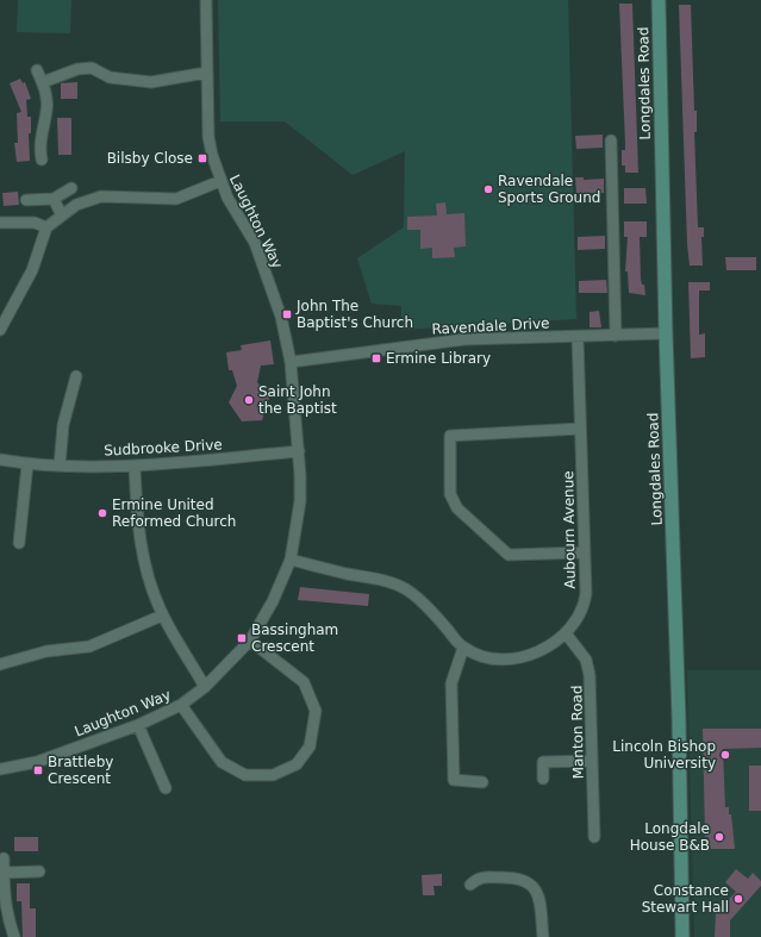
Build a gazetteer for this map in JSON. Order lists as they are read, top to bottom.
{
  "streets": {
    "main road": ["Longdales Road"],
    "street": [
      "Laughton Way",
      "Ravendale Drive",
      "Sudbrooke Drive",
      "Aubourn Avenue",
      "Manton Road"
    ]
  },
  "crossings": [
    ["Longdales Road", "Ravendale Drive"],
    ["Laughton Way", "Ravendale Drive"],
    ["Laughton Way", "Sudbrooke Drive"],
    ["Laughton Way", "Aubourn Avenue"],
    ["Ravendale Drive", "Aubourn Avenue"],
    ["Aubourn Avenue", "Manton Road"]
  ],
  "places": {
    "transit": [
      "Bilsby Close",
      "John The Baptist's Church",
      "Ermine Library",
      "Bassingham Crescent",
      "Brattleby Crescent"
    ],
    "other": [
      "Ravendale Sports Ground",
      "Saint John the Baptist",
      "Ermine United Reformed Church",
      "Lincoln Bishop University",
      "Longdale House B&B",
      "Constance Stewart Hall"
    ]
  }
}
